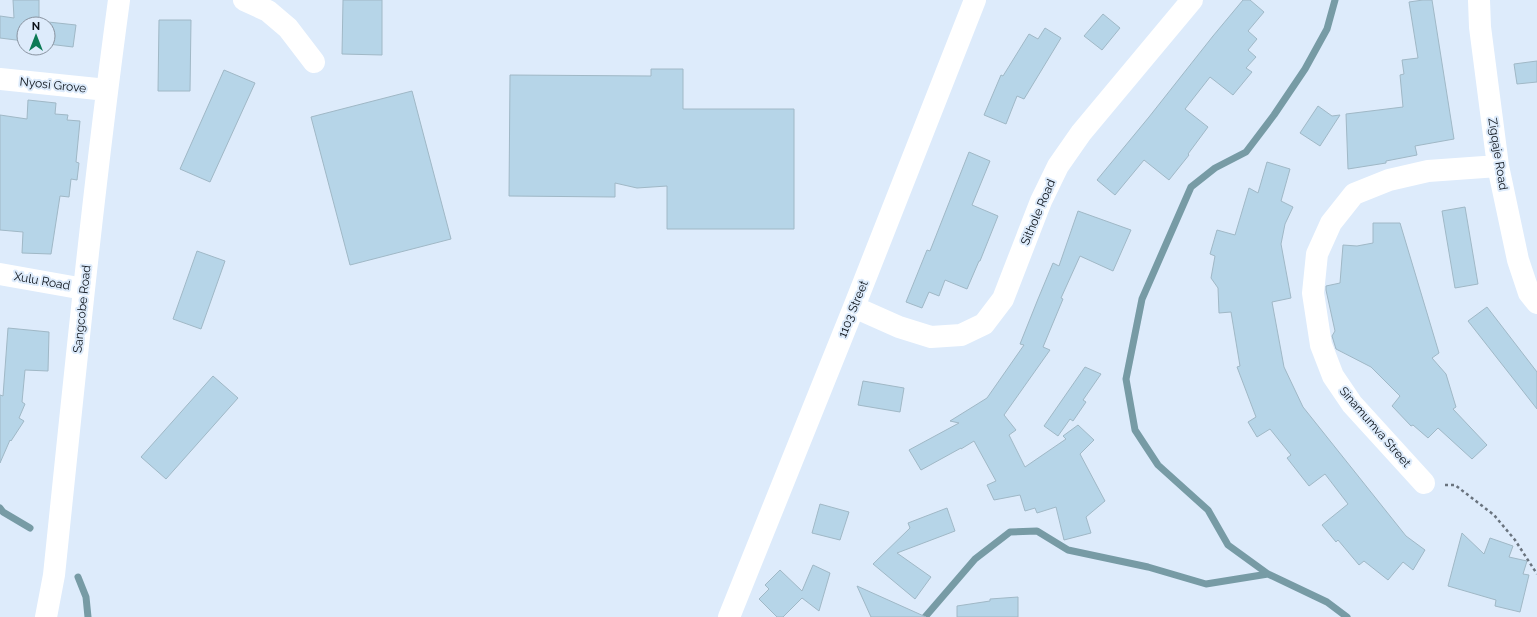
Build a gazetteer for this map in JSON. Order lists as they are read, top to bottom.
{
  "streets": {
    "street": [
      "Nyosi Grove",
      "Zigqaje Road",
      "Sithole Road",
      "Xulu Road",
      "Sangcobe Road",
      "1103 Street",
      "Sinamumva Street"
    ]
  },
  "crossings": [
    ["Nyosi Grove", "Sangcobe Road"],
    ["Zigqaje Road", "Sinamumva Street"],
    ["Sithole Road", "1103 Street"],
    ["Xulu Road", "Sangcobe Road"]
  ],
  "north": "top"
}
